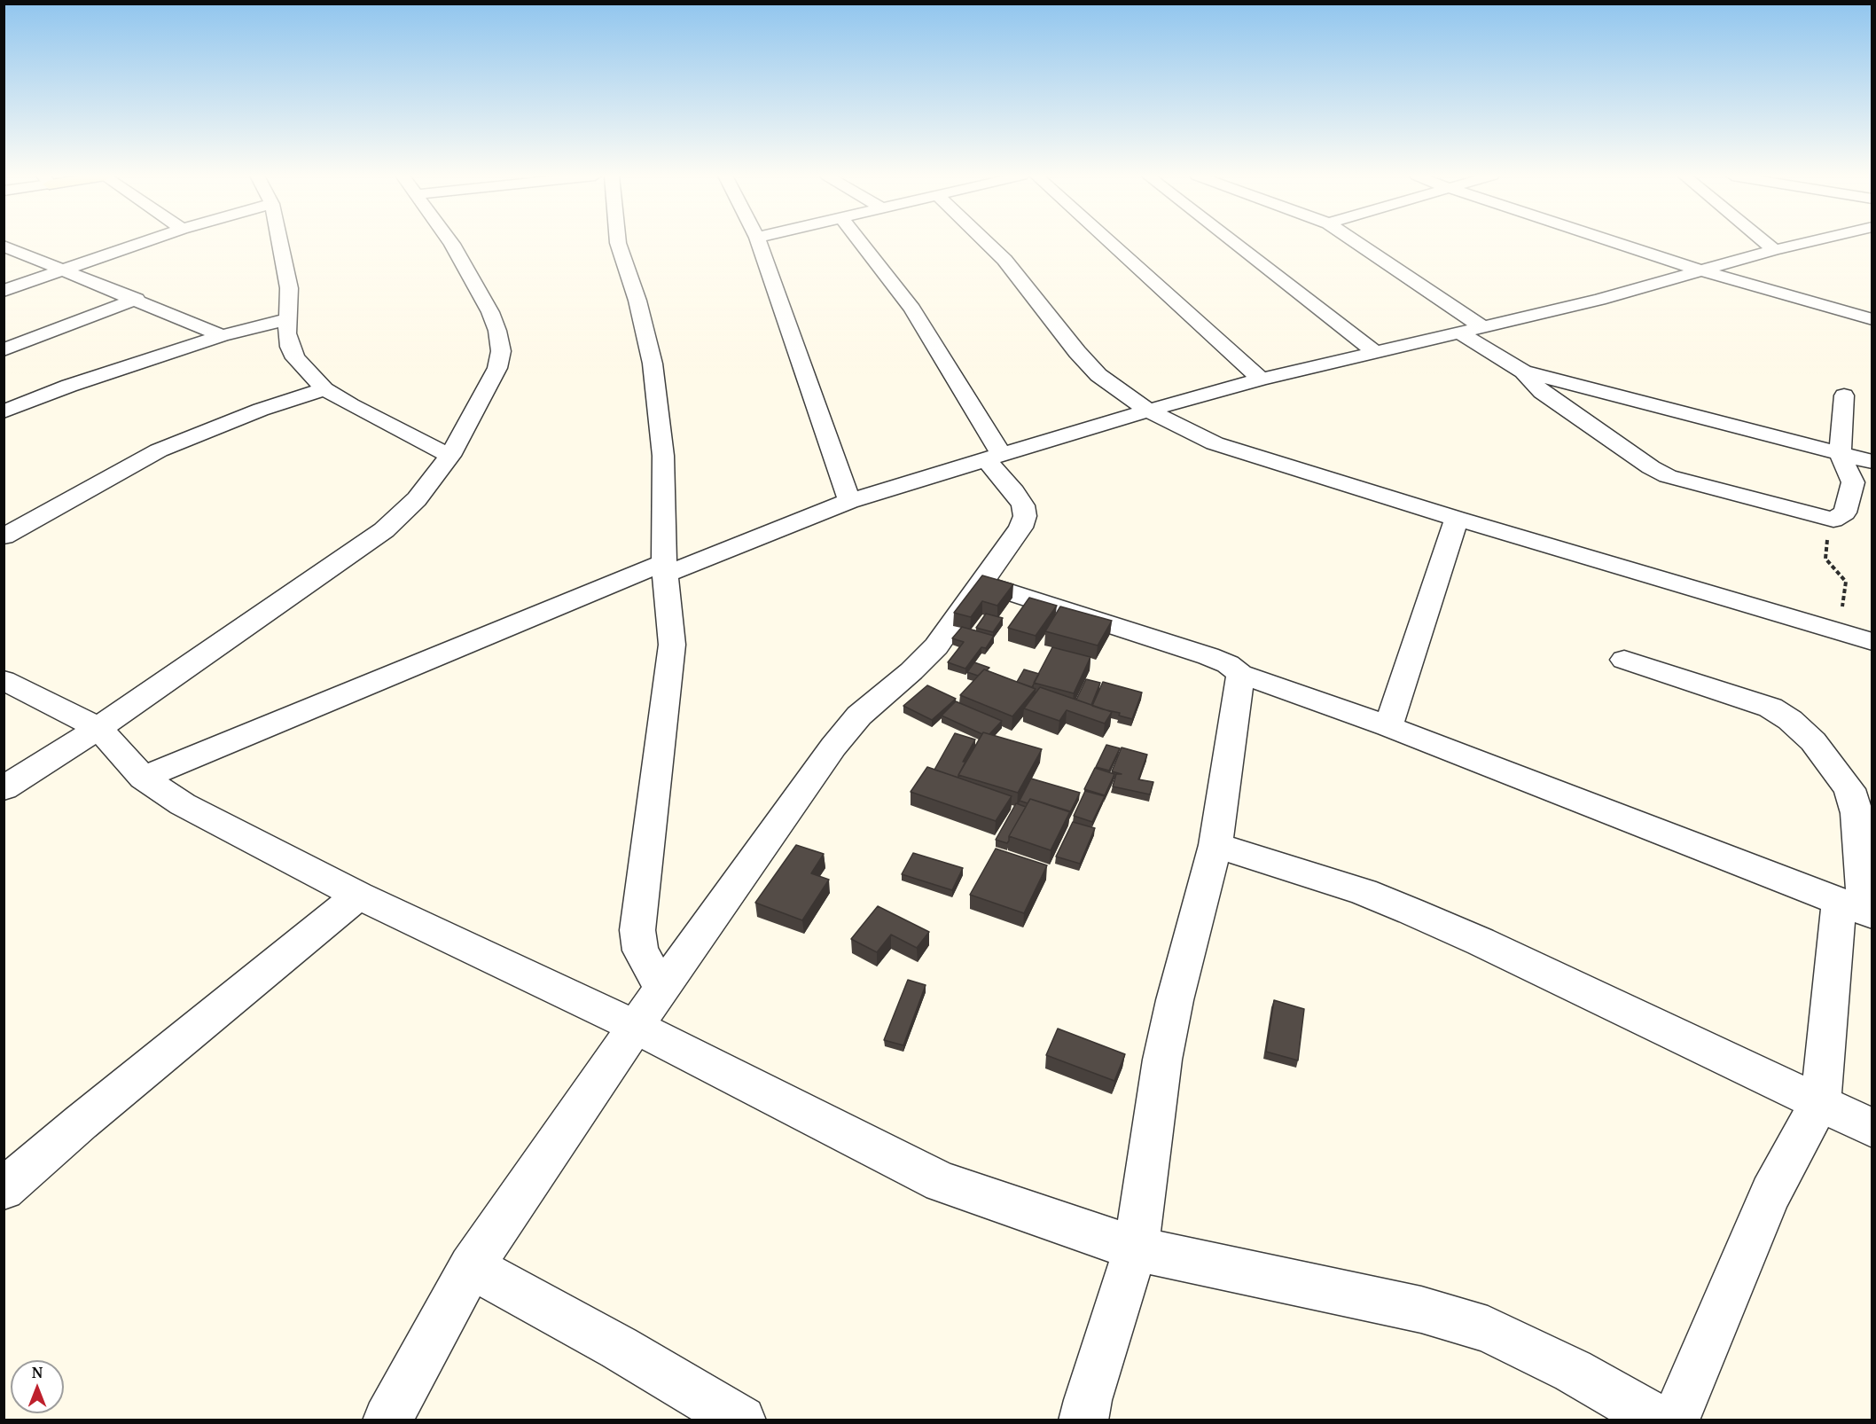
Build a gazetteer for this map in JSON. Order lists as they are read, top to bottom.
{
  "north": "top"
}
